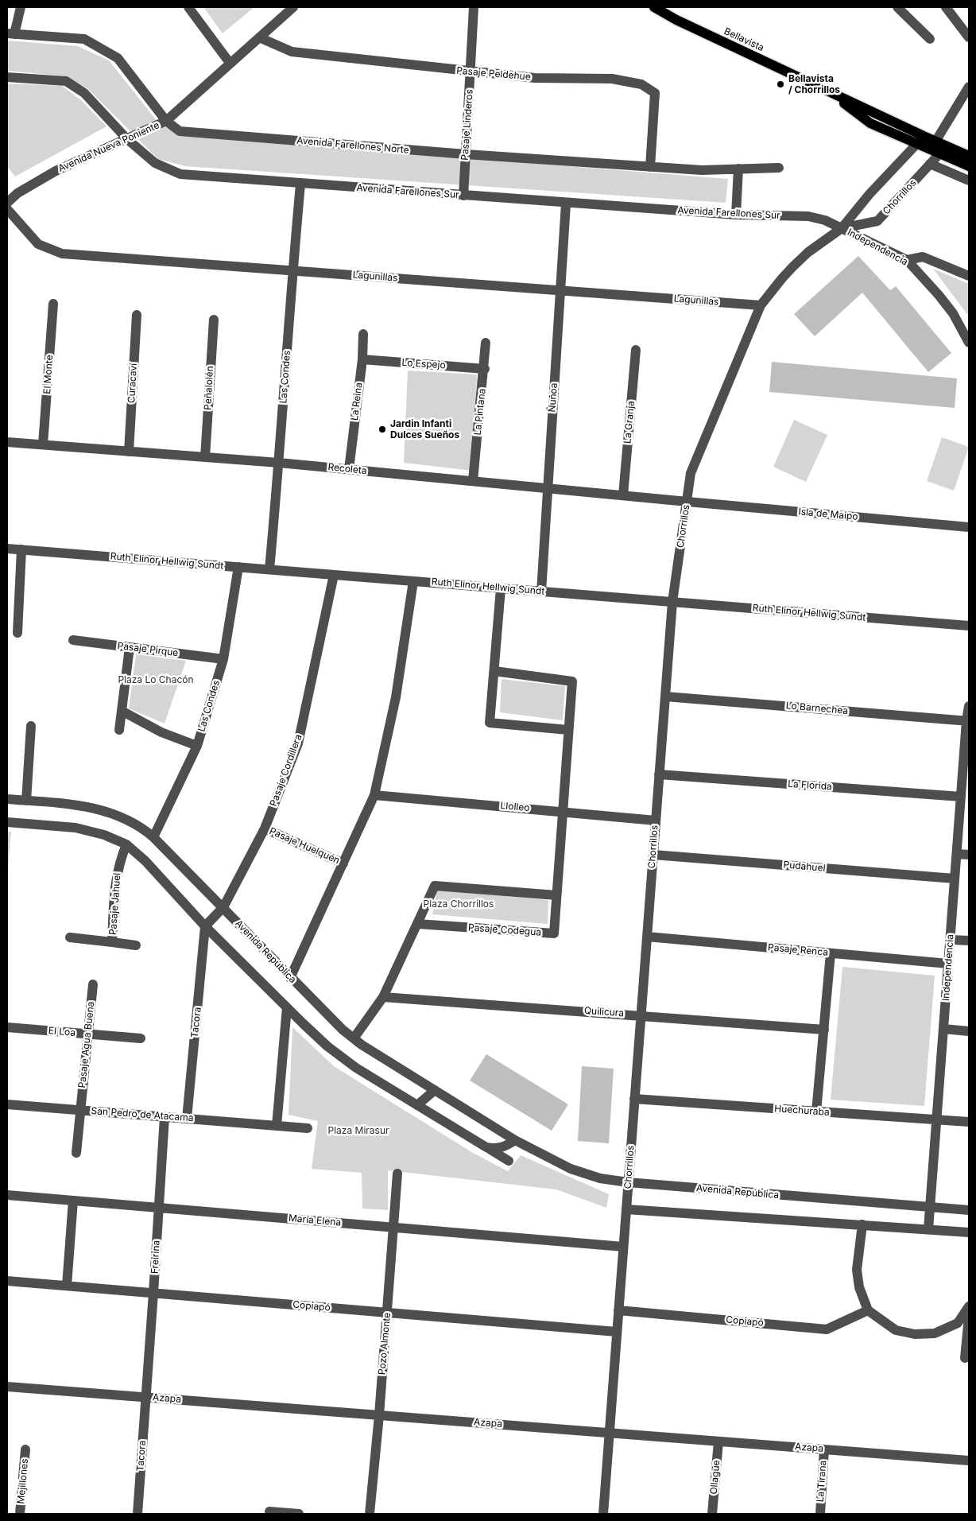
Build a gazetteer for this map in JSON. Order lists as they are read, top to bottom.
{
  "streets": {
    "main road": ["Bellavista"],
    "street": [
      "Pasaje Peldehue",
      "Pasaje Linderos",
      "Avenida Farellones Norte",
      "Avenida Nueva Poniente",
      "Avenida Farellones Sur",
      "Chorrillos",
      "Independencia",
      "Lagunillas",
      "Lo Espejo",
      "El Monte",
      "Las Condes",
      "Curacaví",
      "Peñalolén",
      "Ñuñoa",
      "La Reina",
      "La Pintana",
      "La Granja",
      "Recoleta",
      "Isla de Maipo",
      "Ruth Elinor Hellwig Sundt",
      "Pasaje Pirque",
      "Lo Barnechea",
      "Pasaje Cordillera",
      "La Florida",
      "Llolleo",
      "Pasaje Huelquén",
      "Pudahuel",
      "Pasaje Jahuel",
      "Pasaje Codegua",
      "Pasaje Renca",
      "Avenida República",
      "Quilicura",
      "Tacora",
      "El Loa",
      "Pasaje Agua Buena",
      "Huechuraba",
      "San Pedro de Atacama",
      "María Elena",
      "Freirina",
      "Copiapó",
      "Pozo Almonte",
      "Azapa",
      "Ollagüe",
      "Mejillones",
      "La Tirana"
    ]
  },
  "crossings": [
    ["Bellavista", "Chorrillos"],
    ["Pasaje Peldehue", "Pasaje Linderos"],
    ["Pasaje Peldehue", "Avenida Farellones Norte"],
    ["Pasaje Peldehue", "Avenida Nueva Poniente"],
    ["Pasaje Linderos", "Avenida Farellones Norte"],
    ["Pasaje Linderos", "Avenida Farellones Sur"],
    ["Avenida Farellones Norte", "Avenida Nueva Poniente"],
    ["Avenida Nueva Poniente", "Avenida Farellones Sur"],
    ["Avenida Farellones Sur", "Chorrillos"],
    ["Avenida Farellones Sur", "Independencia"],
    ["Avenida Farellones Sur", "Las Condes"],
    ["Avenida Farellones Sur", "Ñuñoa"],
    ["Chorrillos", "Independencia"],
    ["Chorrillos", "Lagunillas"],
    ["Chorrillos", "Recoleta"],
    ["Chorrillos", "Isla de Maipo"],
    ["Chorrillos", "Ruth Elinor Hellwig Sundt"],
    ["Chorrillos", "Lo Barnechea"],
    ["Chorrillos", "La Florida"],
    ["Chorrillos", "Llolleo"],
    ["Chorrillos", "Pudahuel"],
    ["Chorrillos", "Pasaje Renca"],
    ["Chorrillos", "Avenida República"],
    ["Chorrillos", "Quilicura"],
    ["Chorrillos", "Huechuraba"],
    ["Chorrillos", "María Elena"],
    ["Chorrillos", "Copiapó"],
    ["Chorrillos", "Azapa"],
    ["Independencia", "Lo Barnechea"],
    ["Independencia", "La Florida"],
    ["Independencia", "Pudahuel"],
    ["Independencia", "Pasaje Renca"],
    ["Independencia", "Avenida República"],
    ["Independencia", "Huechuraba"],
    ["Lagunillas", "Las Condes"],
    ["Lagunillas", "Ñuñoa"],
    ["Lo Espejo", "La Reina"],
    ["Lo Espejo", "La Pintana"],
    ["El Monte", "Recoleta"],
    ["Las Condes", "Recoleta"],
    ["Las Condes", "Ruth Elinor Hellwig Sundt"],
    ["Las Condes", "Pasaje Pirque"],
    ["Las Condes", "Avenida República"],
    ["Curacaví", "Recoleta"],
    ["Peñalolén", "Recoleta"],
    ["Ñuñoa", "Recoleta"],
    ["Ñuñoa", "Ruth Elinor Hellwig Sundt"],
    ["La Reina", "Recoleta"],
    ["La Pintana", "Recoleta"],
    ["La Granja", "Recoleta"],
    ["Recoleta", "Isla de Maipo"],
    ["Ruth Elinor Hellwig Sundt", "Pasaje Cordillera"],
    ["Pasaje Cordillera", "Pasaje Huelquén"],
    ["Pasaje Cordillera", "Avenida República"],
    ["Pasaje Cordillera", "Tacora"],
    ["Llolleo", "Pasaje Codegua"],
    ["Tacora", "San Pedro de Atacama"],
    ["Tacora", "Freirina"],
    ["Tacora", "Azapa"],
    ["El Loa", "Pasaje Agua Buena"],
    ["Pasaje Agua Buena", "San Pedro de Atacama"],
    ["San Pedro de Atacama", "Freirina"],
    ["María Elena", "Freirina"],
    ["María Elena", "Pozo Almonte"],
    ["Freirina", "Copiapó"],
    ["Freirina", "Azapa"],
    ["Copiapó", "Pozo Almonte"],
    ["Pozo Almonte", "Azapa"],
    ["Azapa", "Ollagüe"],
    ["Azapa", "La Tirana"]
  ],
  "parks": ["Plaza Lo Chacón", "Plaza Chorrillos", "Plaza Mirasur"],
  "places": ["Bellavista / Chorrillos", "Jardin Infanti Dulces Sueños"]
}
